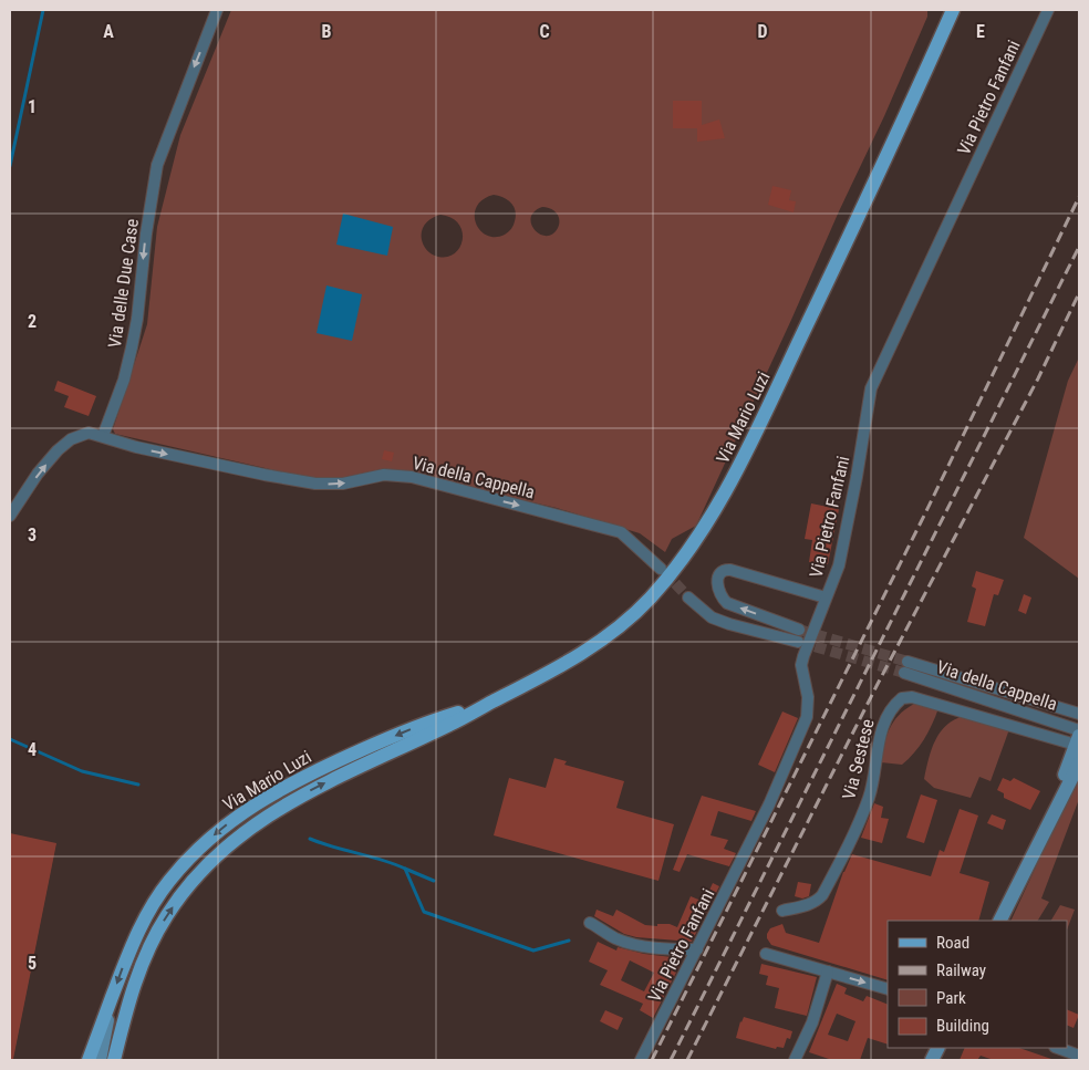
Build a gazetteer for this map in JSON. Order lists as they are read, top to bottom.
{
  "streets": {
    "main road": ["Via Mario Luzi"],
    "street": [
      "Via Pietro Fanfani",
      "Via delle Due Case",
      "Via della Cappella",
      "Via Sestese"
    ]
  },
  "crossings": [
    ["Via delle Due Case", "Via della Cappella"]
  ],
  "one_way": ["Via delle Due Case", "Via della Cappella"],
  "legend": [
    "Road",
    "Railway",
    "Park",
    "Building"
  ],
  "grid": {
    "columns": [
      "A",
      "B",
      "C",
      "D",
      "E"
    ],
    "rows": [
      "1",
      "2",
      "3",
      "4",
      "5"
    ]
  }
}
